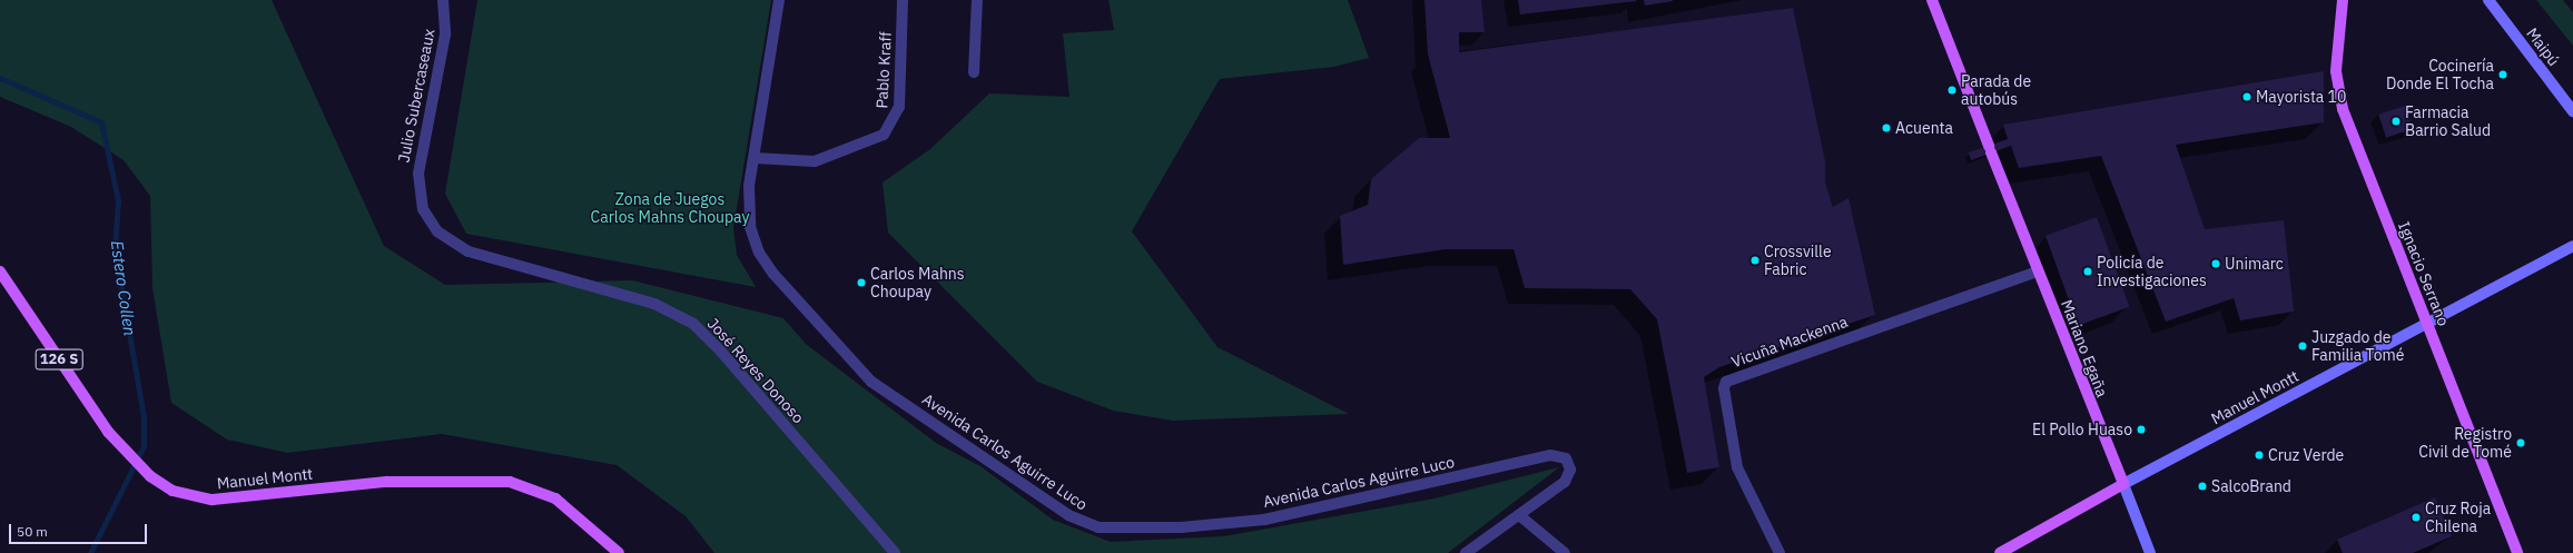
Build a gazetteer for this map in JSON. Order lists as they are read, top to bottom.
{
  "streets": {
    "main road": [
      "Maipú",
      "Ignacio Serrano",
      "Mariano Egaña",
      "126 S",
      "Manuel Montt"
    ],
    "street": [
      "Pablo Kraff",
      "Julio Subercaseaux",
      "Vicuña Mackenna",
      "José Reyes Donoso",
      "Avenida Carlos Aguirre Luco"
    ]
  },
  "crossings": [
    ["Pablo Kraff", "Avenida Carlos Aguirre Luco"],
    ["Julio Subercaseaux", "José Reyes Donoso"],
    ["Ignacio Serrano", "Manuel Montt"],
    ["Vicuña Mackenna", "Mariano Egaña"],
    ["Mariano Egaña", "Manuel Montt"]
  ],
  "water": ["Estero Collen"],
  "parks": ["Zona de Juegos Carlos Mahns Choupay"],
  "places": [
    "Cocinería Donde El Tocha",
    "Parada de autobús",
    "Mayorista 10",
    "Farmacia Barrio Salud",
    "Acuenta",
    "Crossville Fabric",
    "Unimarc",
    "Policía de Investigaciones",
    "Carlos Mahns Choupay",
    "Juzgado de Familia Tomé",
    "El Pollo Huaso",
    "Registro Civil de Tomé",
    "Cruz Verde",
    "SalcoBrand",
    "Cruz Roja Chilena"
  ],
  "scale_bar": "50 m"
}
